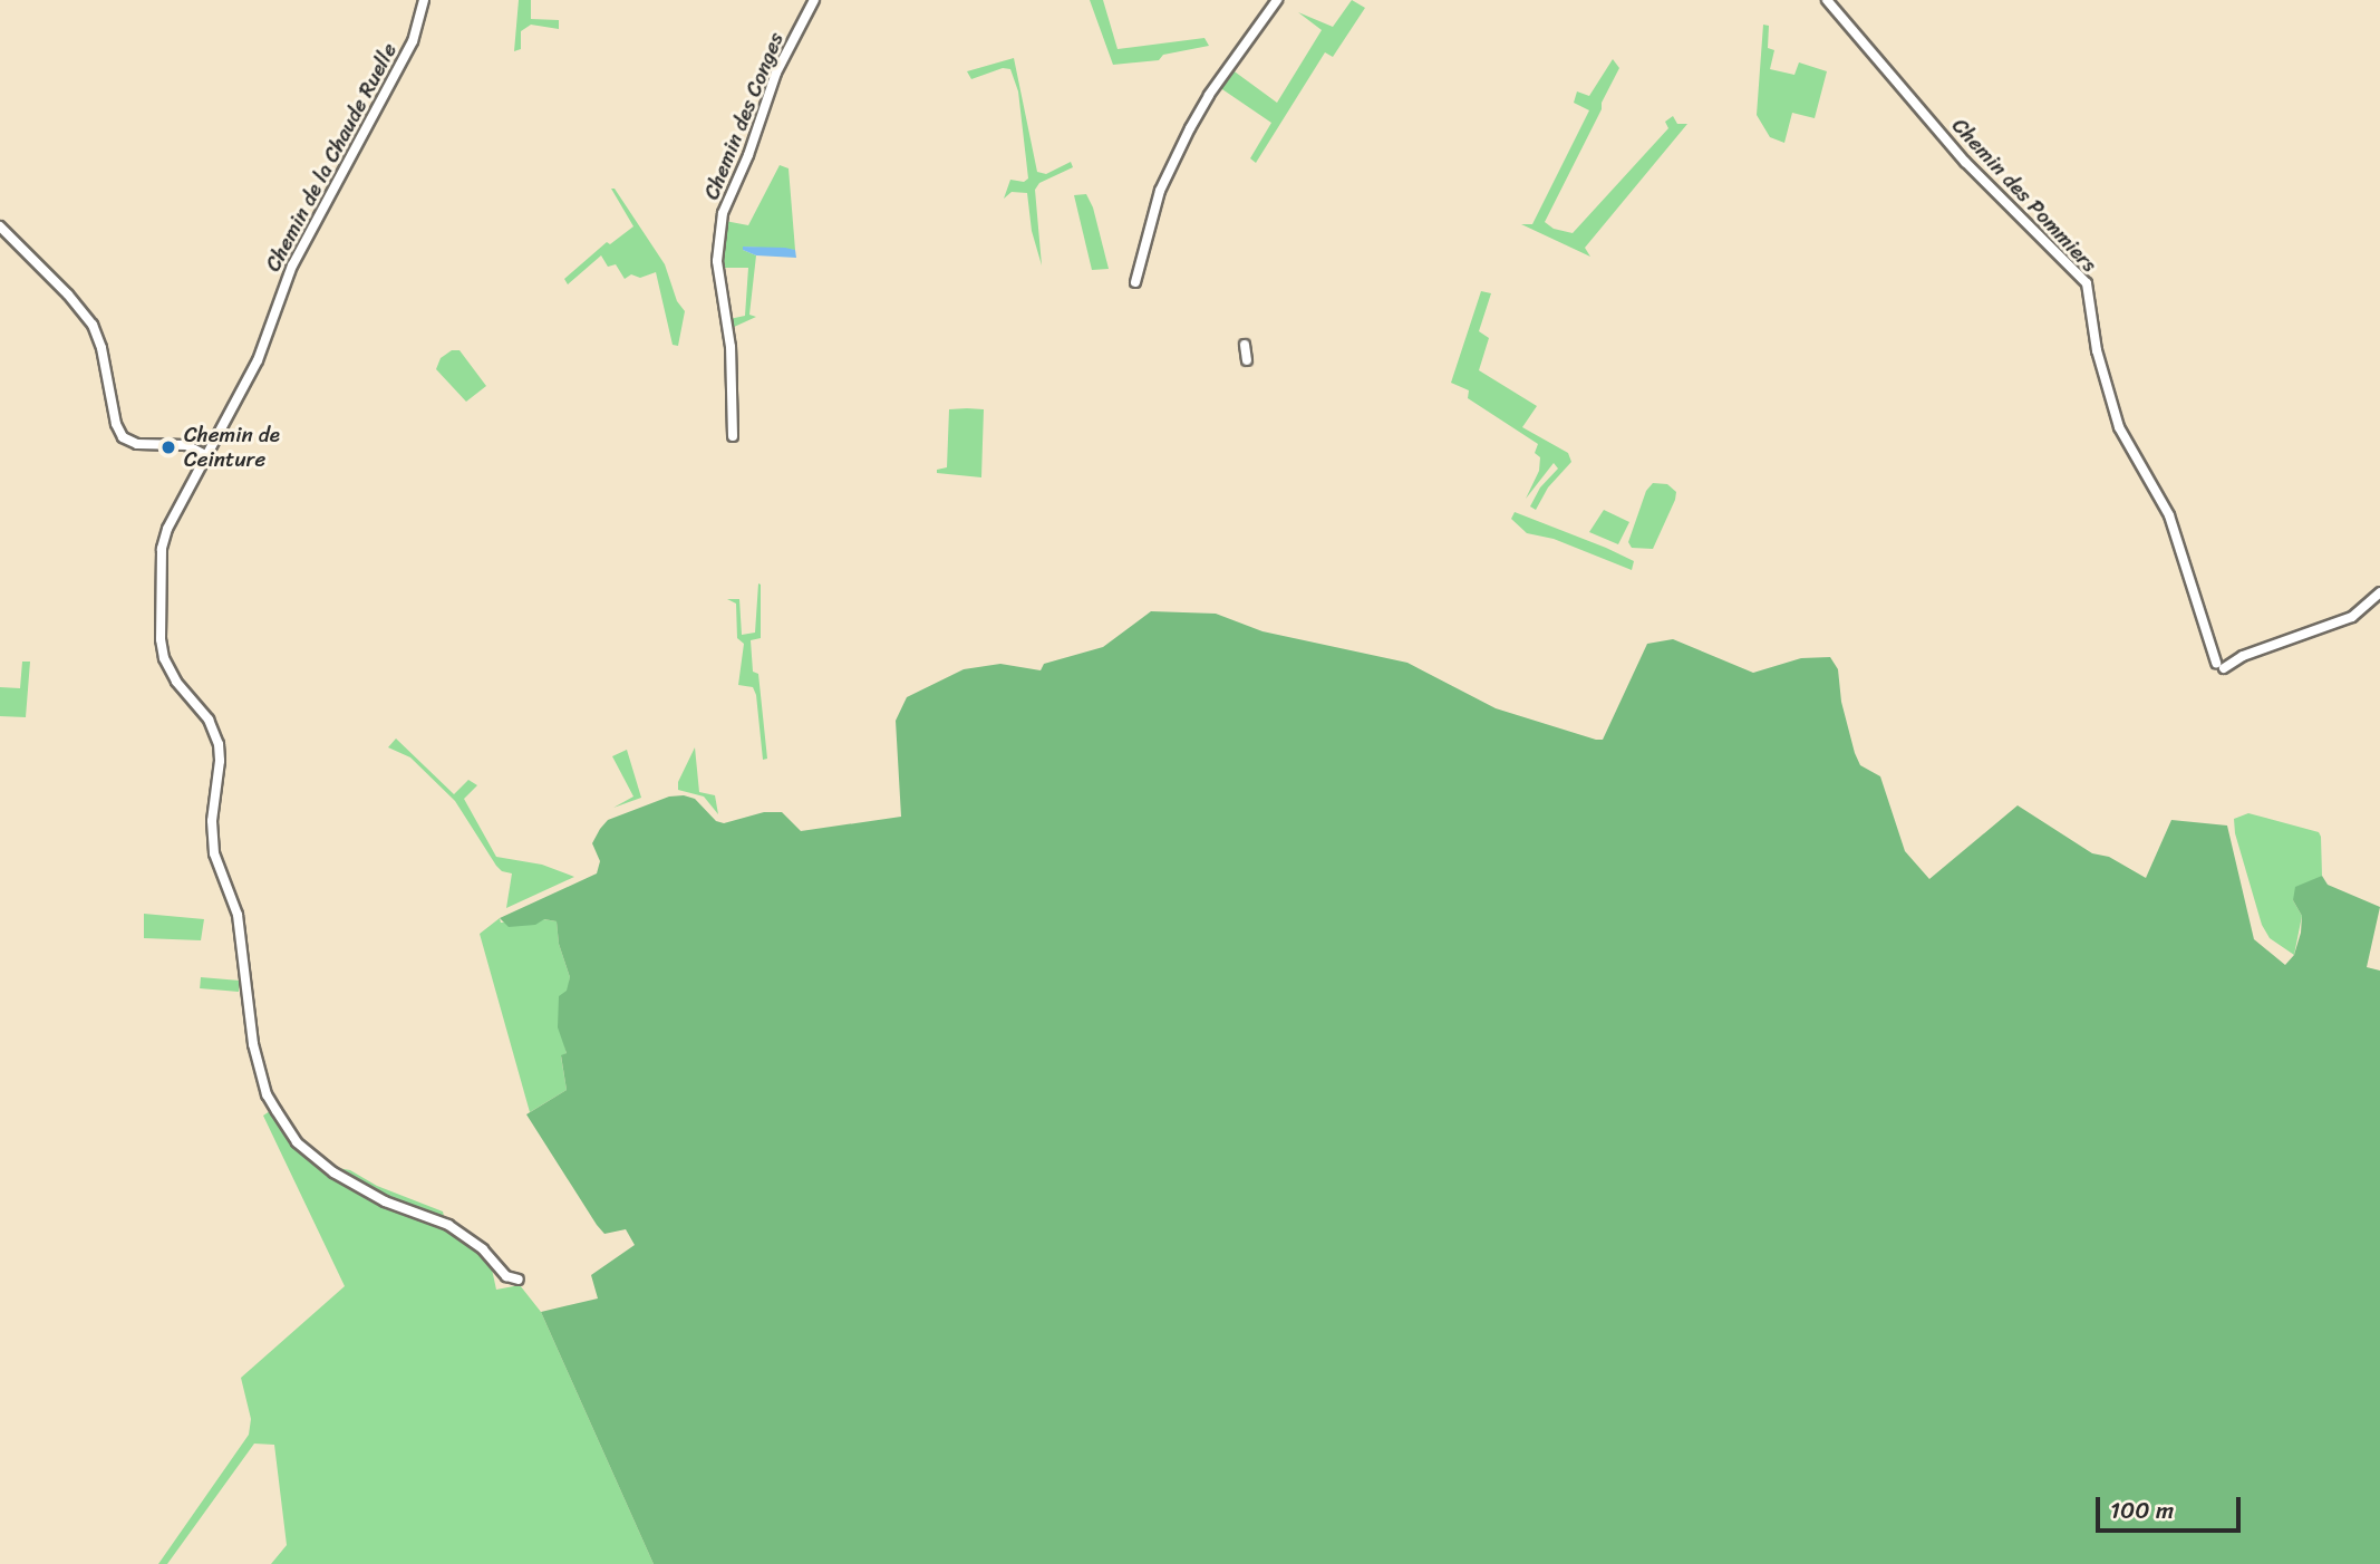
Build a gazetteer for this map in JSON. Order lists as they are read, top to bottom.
{
  "streets": {
    "street": ["Chemin des Conges", "Chemin de la Chaude Ruelle", "Chemin des Pommiers"]
  },
  "places": ["Chemin de Ceinture"],
  "scale_bar": "100 m"
}
